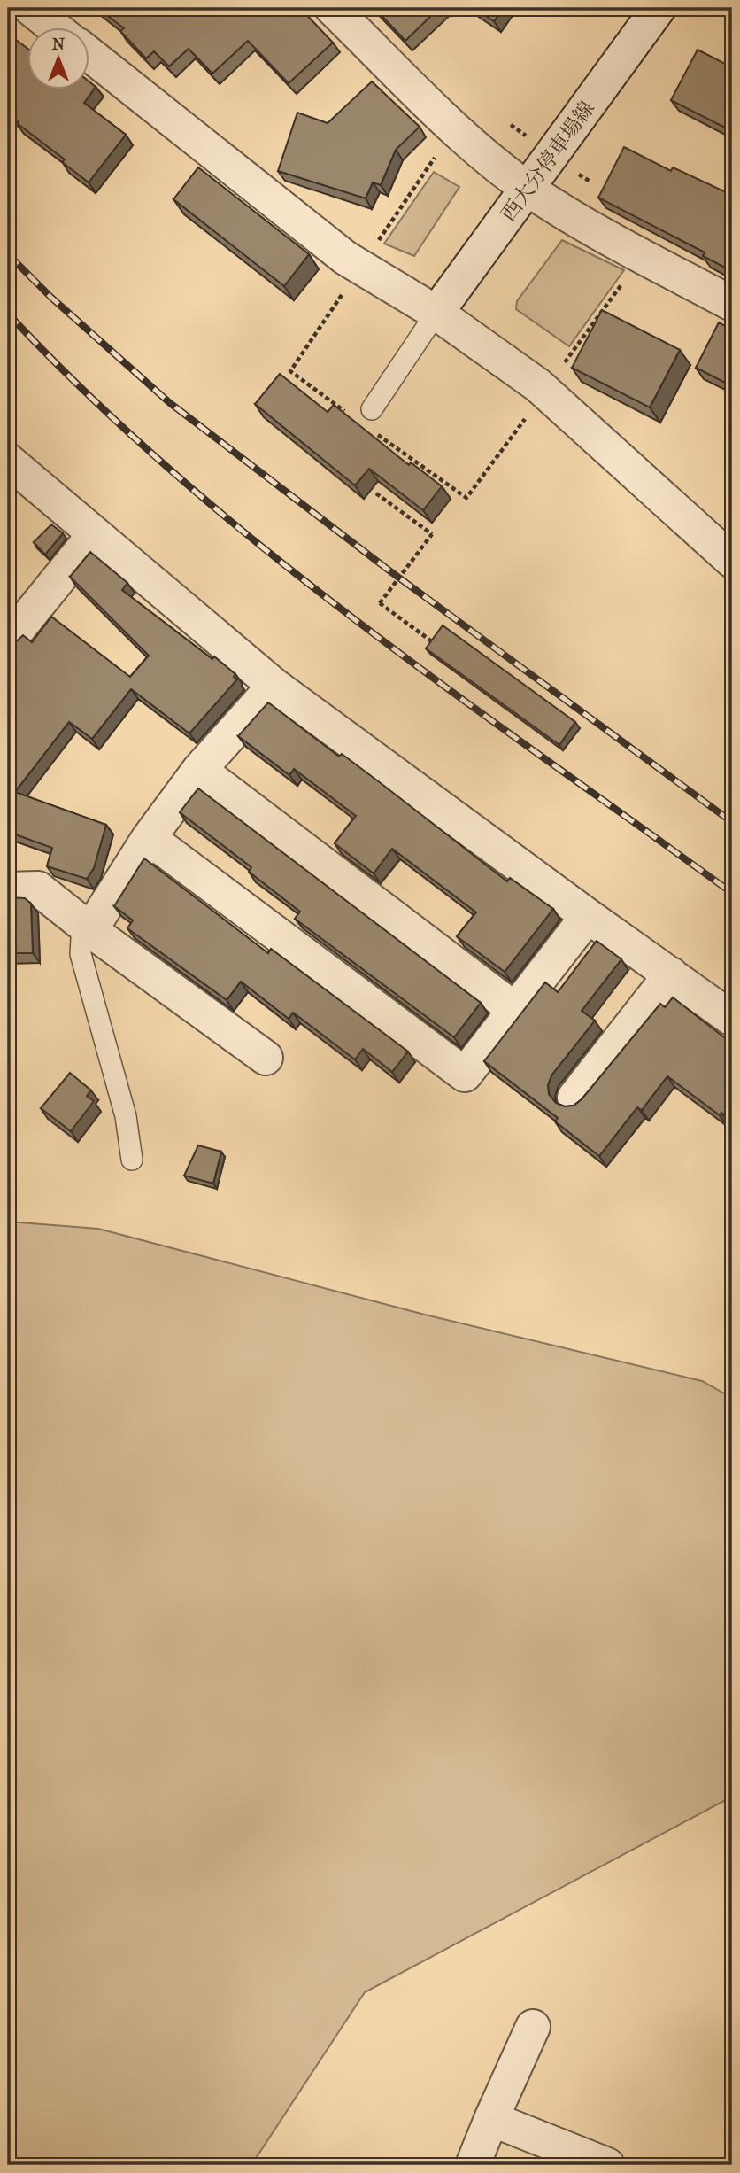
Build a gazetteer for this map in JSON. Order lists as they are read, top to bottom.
{
  "streets": {
    "street": ["西大分停車場線"]
  },
  "north": "top"
}
